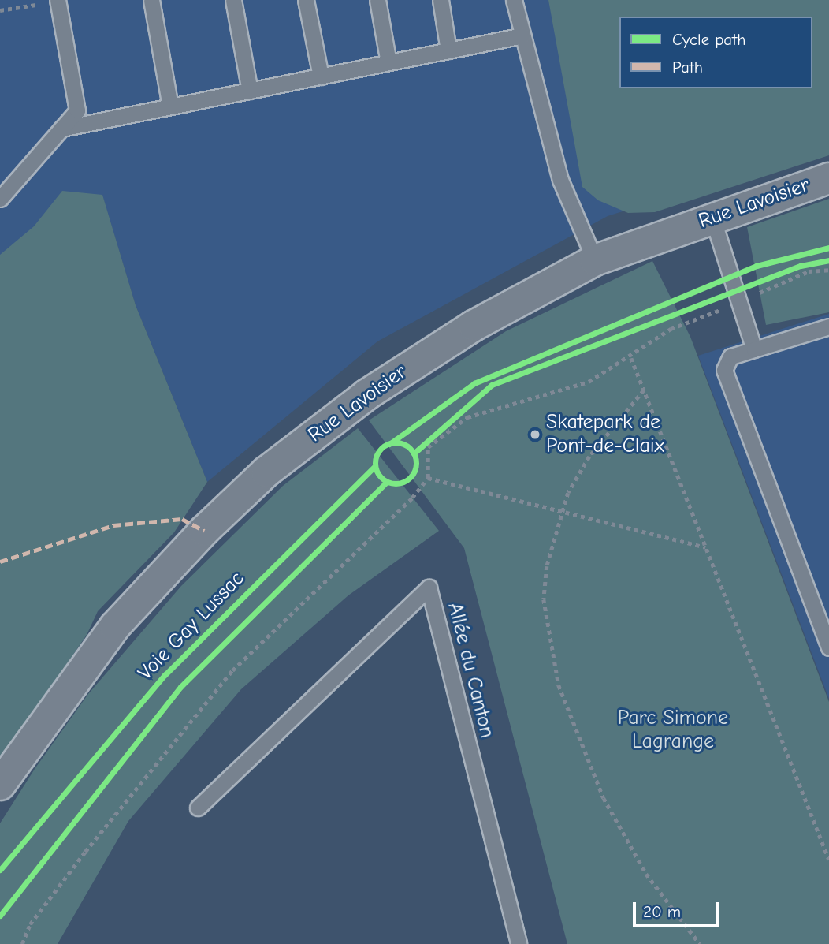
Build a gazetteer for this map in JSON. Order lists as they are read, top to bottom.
{
  "streets": {
    "street": ["Rue Lavoisier"],
    "lane": ["Allée du Canton"],
    "cycle path": ["Voie Gay Lussac"]
  },
  "parks": ["Parc Simone Lagrange"],
  "places": ["Skatepark de Pont-de-Claix"],
  "legend": ["Cycle path", "Path"],
  "scale_bar": "20 m"
}
